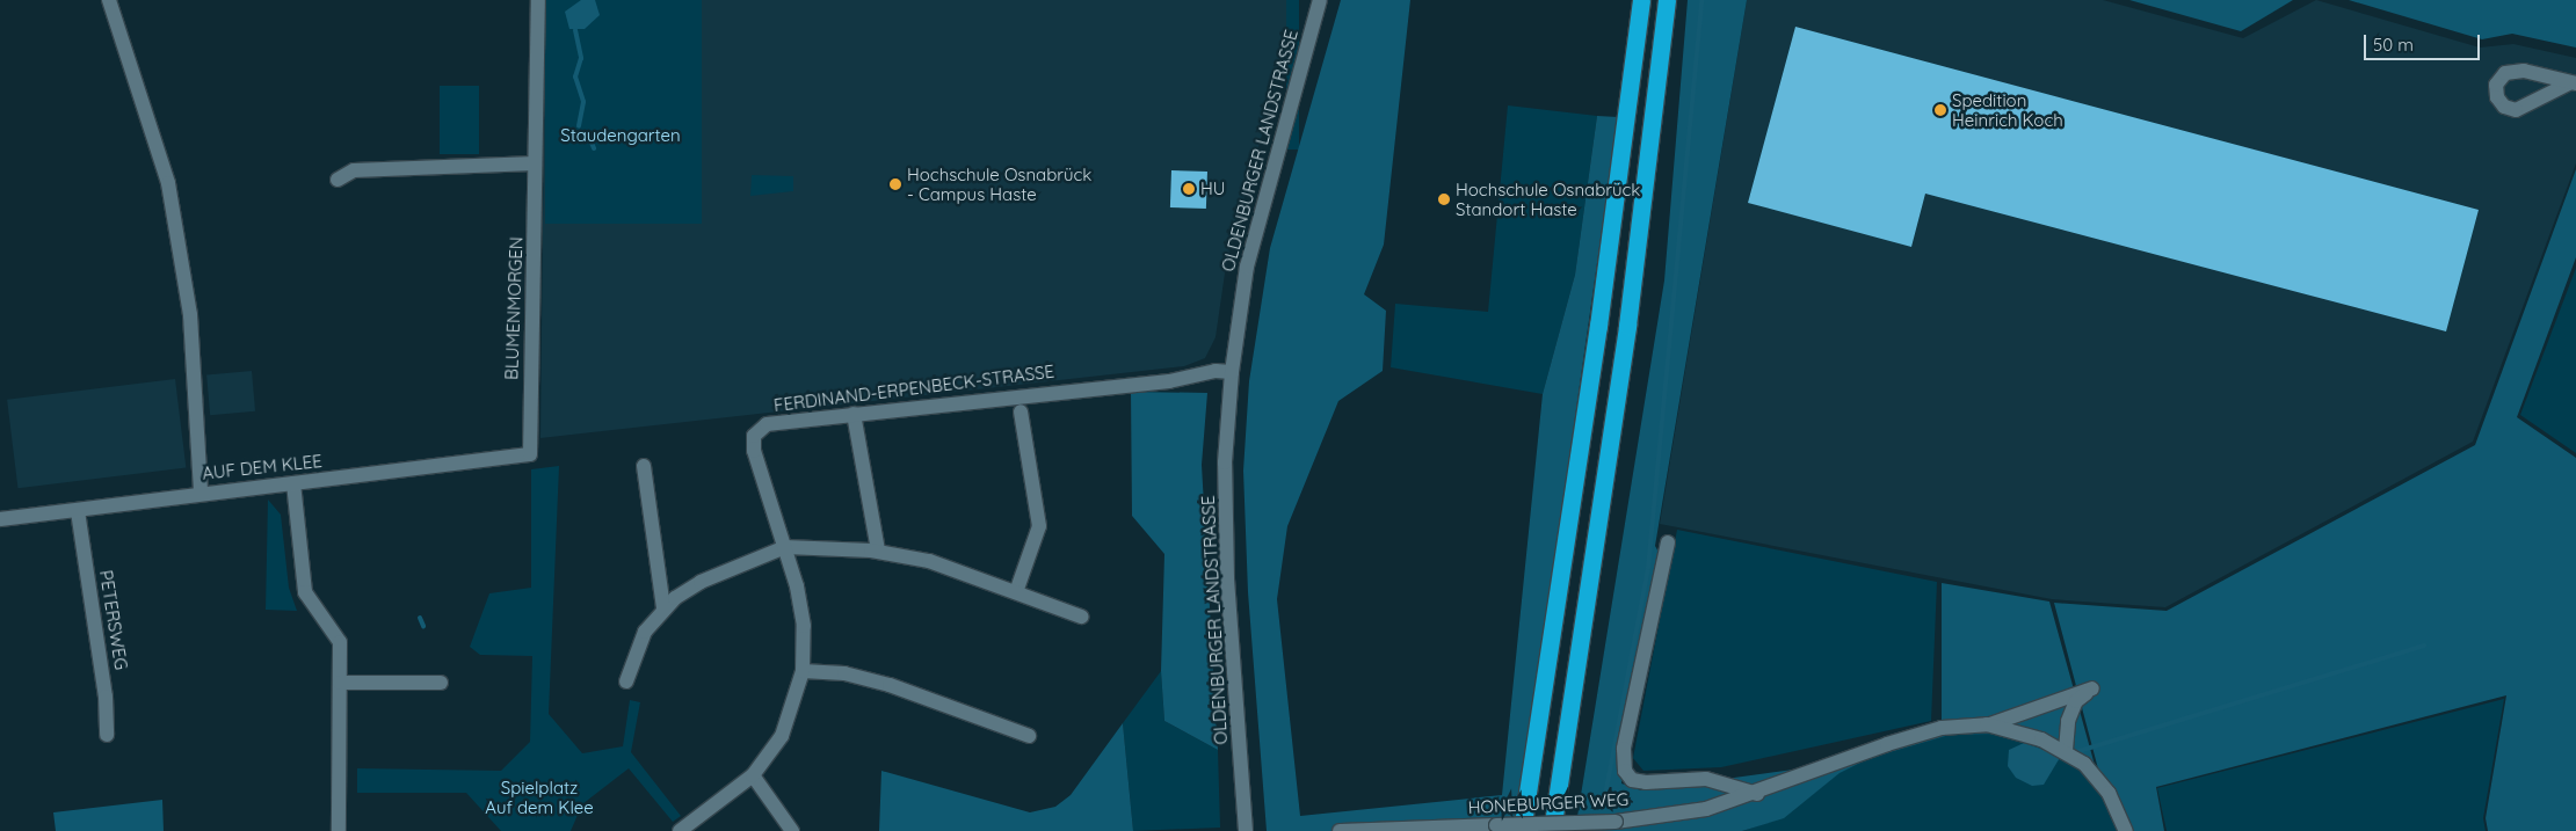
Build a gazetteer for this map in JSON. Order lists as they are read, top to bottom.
{
  "streets": {
    "street": [
      "OLDENBURGER LANDSTRASSE",
      "BLUMENMORGEN",
      "FERDINAND-ERPENBECK-STRASSE",
      "AUF DEM KLEE",
      "PETERSWEG",
      "HONEBURGER WEG"
    ]
  },
  "crossings": [
    ["OLDENBURGER LANDSTRASSE", "FERDINAND-ERPENBECK-STRASSE"],
    ["BLUMENMORGEN", "AUF DEM KLEE"],
    ["AUF DEM KLEE", "PETERSWEG"]
  ],
  "parks": ["Staudengarten", "Spielplatz Auf dem Klee"],
  "places": [
    "Spedition Heinrich Koch",
    "Hochschule Osnabrück - Campus Haste",
    "HU",
    "Hochschule Osnabrück Standort Haste"
  ],
  "scale_bar": "50 m"
}
